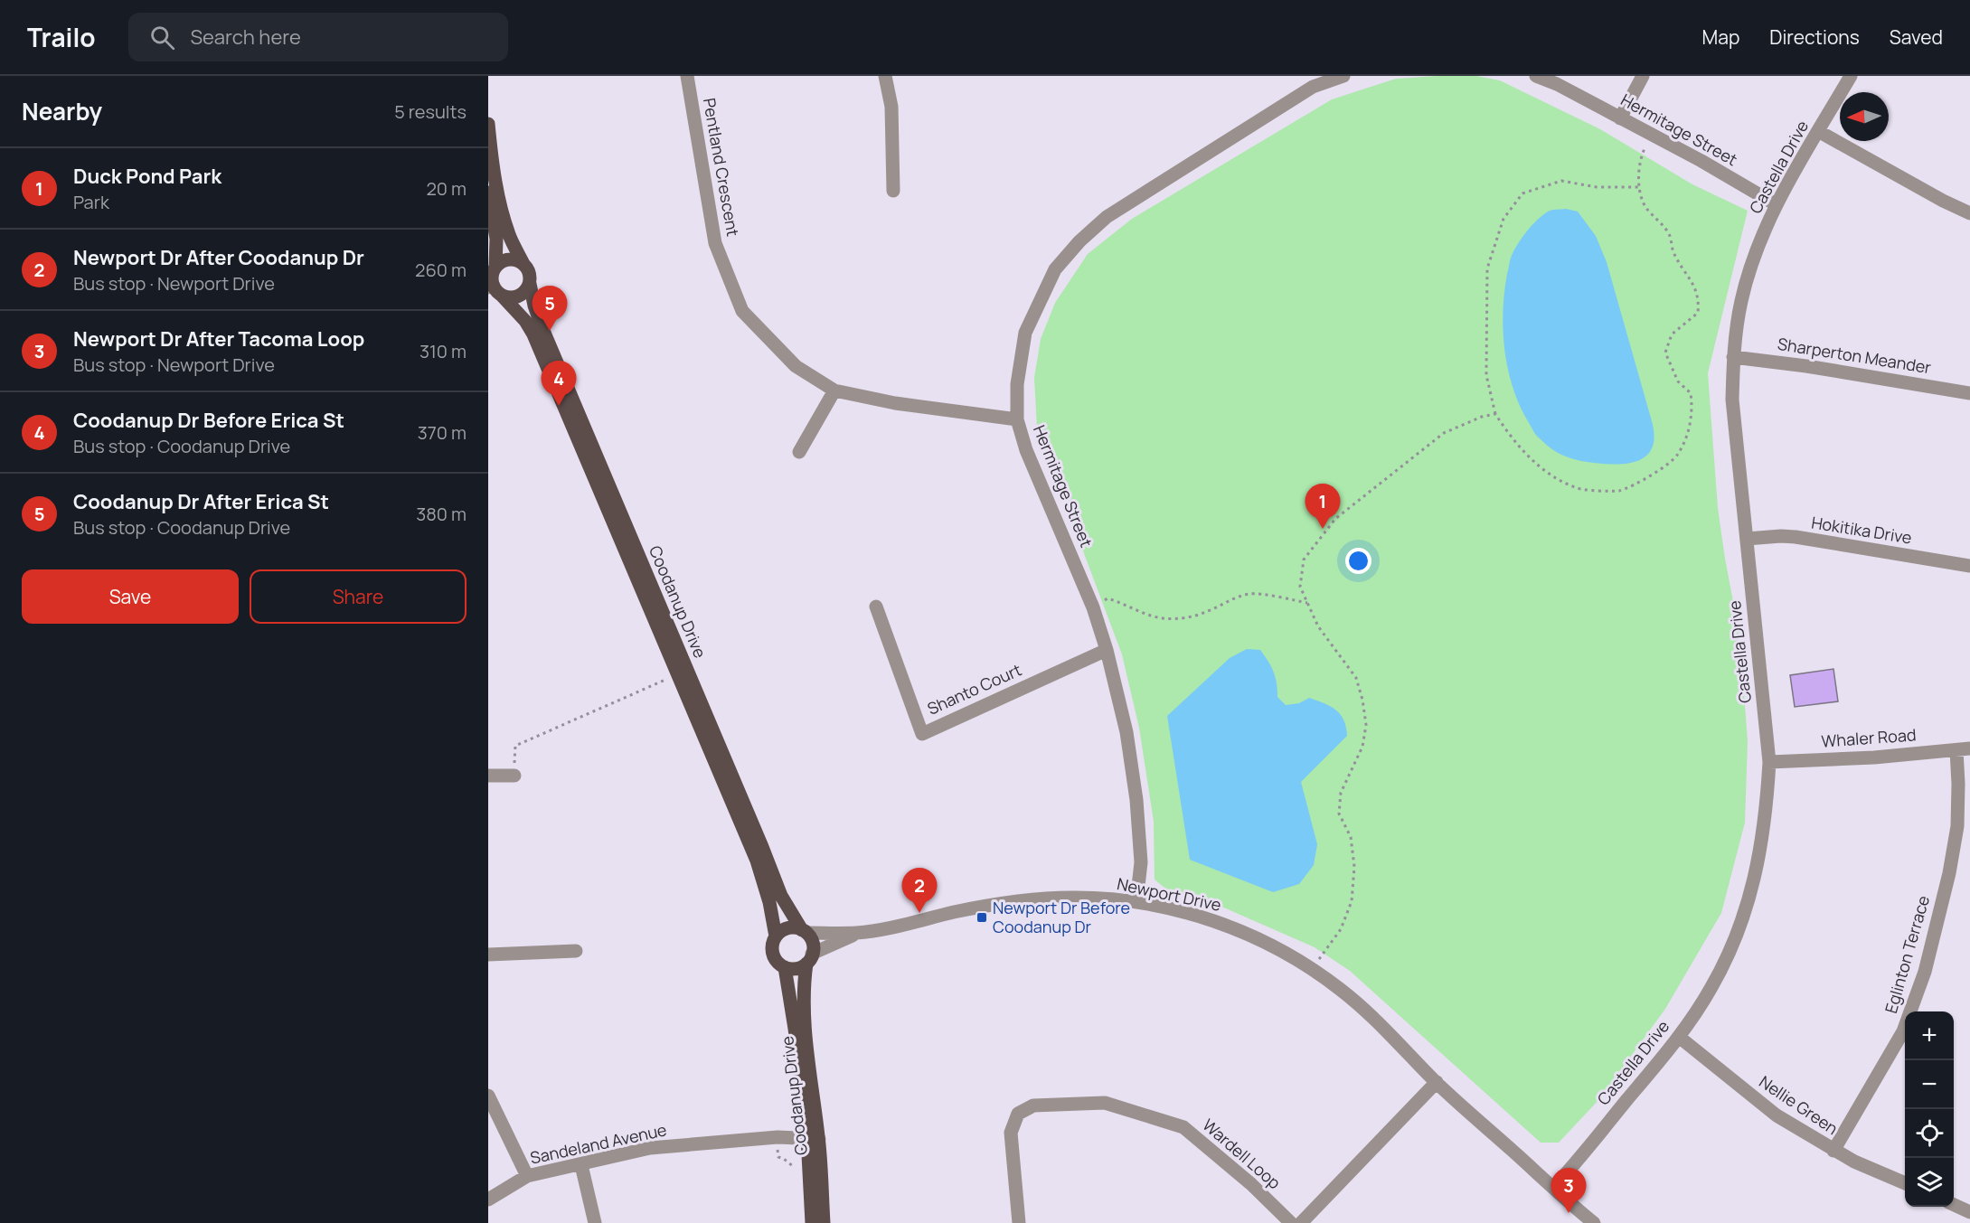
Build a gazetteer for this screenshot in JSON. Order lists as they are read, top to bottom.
{
  "streets": {
    "main road": ["Coodanup Drive"],
    "street": [
      "Hermitage Street",
      "Pentland Crescent",
      "Castella Drive",
      "Sharperton Meander",
      "Hokitika Drive",
      "Shanto Court",
      "Whaler Road",
      "Newport Drive",
      "Eglinton Terrace",
      "Nellie Green",
      "Sandeland Avenue",
      "Wardell Loop"
    ]
  },
  "crossings": [
    ["Hermitage Street", "Pentland Crescent"],
    ["Hermitage Street", "Castella Drive"],
    ["Hermitage Street", "Shanto Court"],
    ["Hermitage Street", "Newport Drive"],
    ["Castella Drive", "Sharperton Meander"],
    ["Castella Drive", "Hokitika Drive"],
    ["Castella Drive", "Whaler Road"],
    ["Castella Drive", "Newport Drive"],
    ["Castella Drive", "Nellie Green"],
    ["Coodanup Drive", "Newport Drive"],
    ["Coodanup Drive", "Sandeland Avenue"],
    ["Whaler Road", "Eglinton Terrace"],
    ["Eglinton Terrace", "Nellie Green"]
  ],
  "places": {
    "transit": ["Newport Dr Before Coodanup Dr"]
  },
  "north": "left",
  "page": {
    "header": "Trailo",
    "search": "Search here",
    "nav": ["Map", "Directions", "Saved"],
    "heading": ["Nearby", "5 results"],
    "list": [
      {
        "mark": "1",
        "name": "Duck Pond Park",
        "note": "Park",
        "value": "20 m"
      },
      {
        "mark": "2",
        "name": "Newport Dr After Coodanup Dr",
        "note": "Bus stop · Newport Drive",
        "value": "260 m"
      },
      {
        "mark": "3",
        "name": "Newport Dr After Tacoma Loop",
        "note": "Bus stop · Newport Drive",
        "value": "310 m"
      },
      {
        "mark": "4",
        "name": "Coodanup Dr Before Erica St",
        "note": "Bus stop · Coodanup Drive",
        "value": "370 m"
      },
      {
        "mark": "5",
        "name": "Coodanup Dr After Erica St",
        "note": "Bus stop · Coodanup Drive",
        "value": "380 m"
      }
    ],
    "pins": [
      "5",
      "4",
      "1",
      "2",
      "3"
    ],
    "buttons": ["Save", "Share"],
    "map_buttons": ["+", "−"]
  }
}
